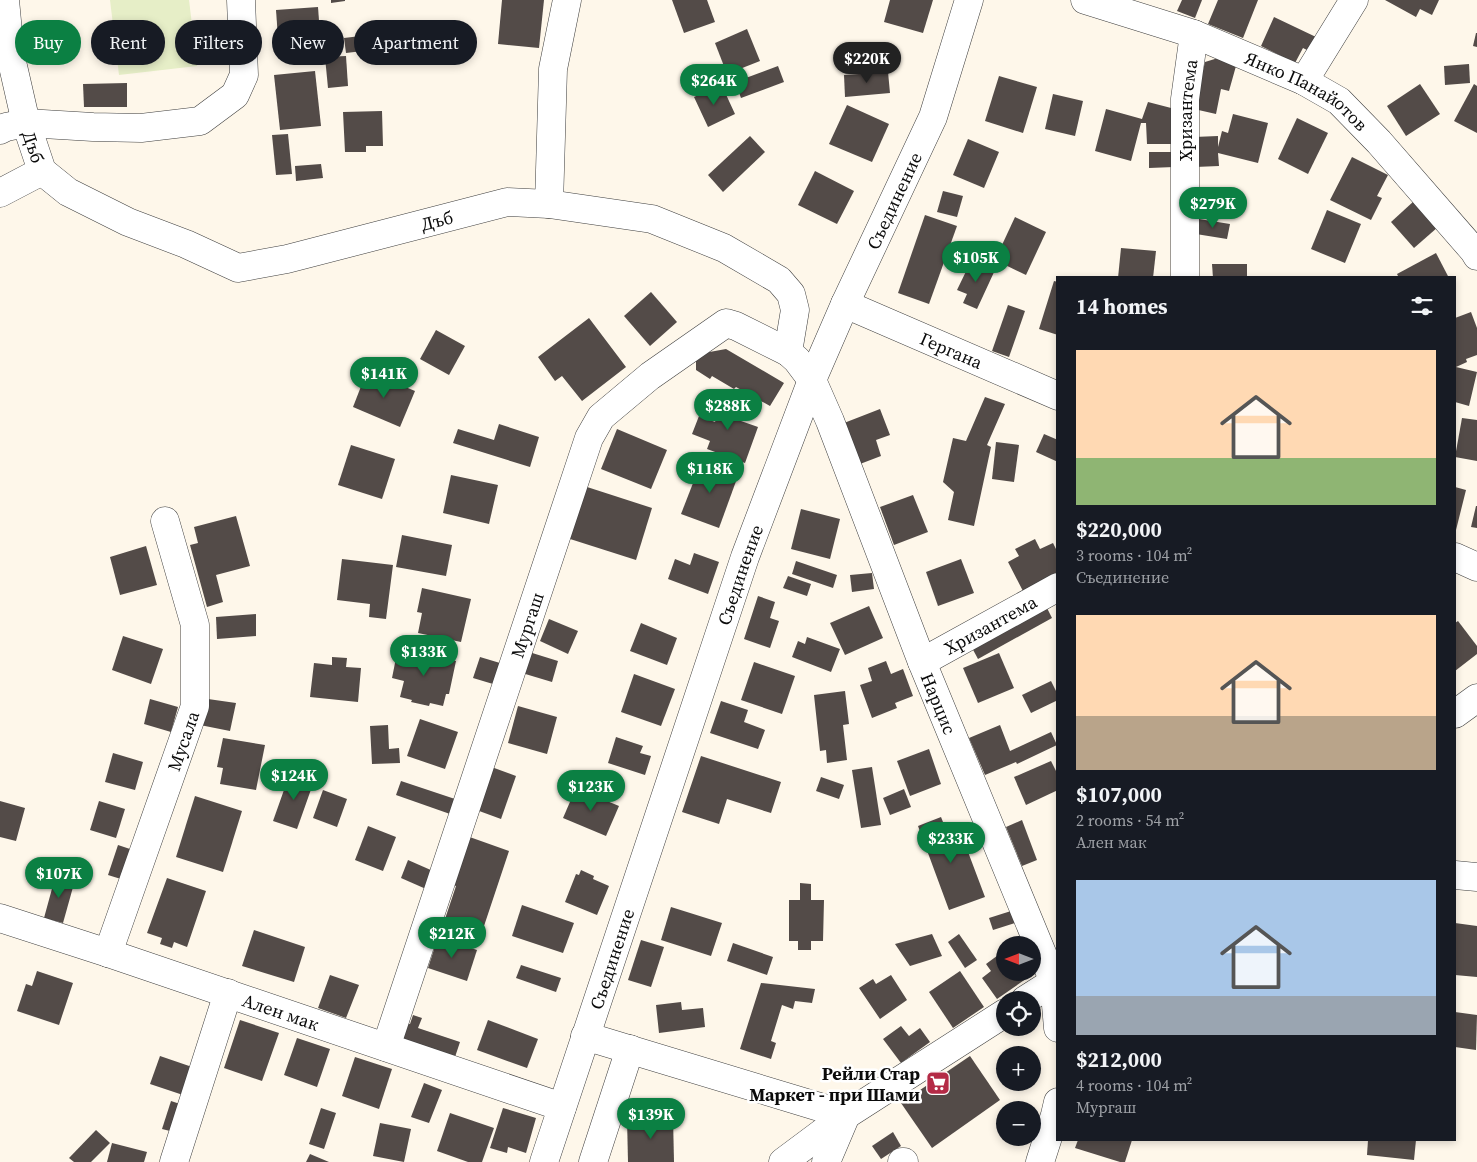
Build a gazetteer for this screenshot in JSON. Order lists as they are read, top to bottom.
{
  "streets": {
    "street": [
      "Янко Панайотов",
      "Хризантема",
      "Дъб",
      "Съединение",
      "Гергана",
      "Мургаш",
      "Нарцис",
      "Мусала",
      "Ален мак"
    ]
  },
  "crossings": [
    ["Янко Панайотов", "Хризантема"],
    ["Хризантема", "Нарцис"],
    ["Дъб", "Мургаш"],
    ["Съединение", "Гергана"],
    ["Съединение", "Нарцис"],
    ["Съединение", "Ален мак"],
    ["Мургаш", "Ален мак"],
    ["Мусала", "Ален мак"]
  ],
  "places": {
    "supermarket": ["Рейли Стар Маркет - при Шами"]
  },
  "north": "left",
  "page": {
    "chip": [
      "Buy",
      "Rent",
      "Filters",
      "New",
      "Apartment"
    ],
    "price": [
      "$220K",
      "$264K",
      "$279K",
      "$105K",
      "$141K",
      "$288K",
      "$118K",
      "$133K",
      "$124K",
      "$123K",
      "$233K",
      "$107K",
      "$212K",
      "$139K"
    ],
    "heading": "14 homes",
    "list": [
      {
        "name": "$220,000",
        "note": "3 rooms · 104 m² · Съединение"
      },
      {
        "name": "$107,000",
        "note": "2 rooms · 54 m² · Ален мак"
      },
      {
        "name": "$212,000",
        "note": "4 rooms · 104 m² · Мургаш"
      }
    ],
    "map_buttons": ["+", "−"]
  }
}
